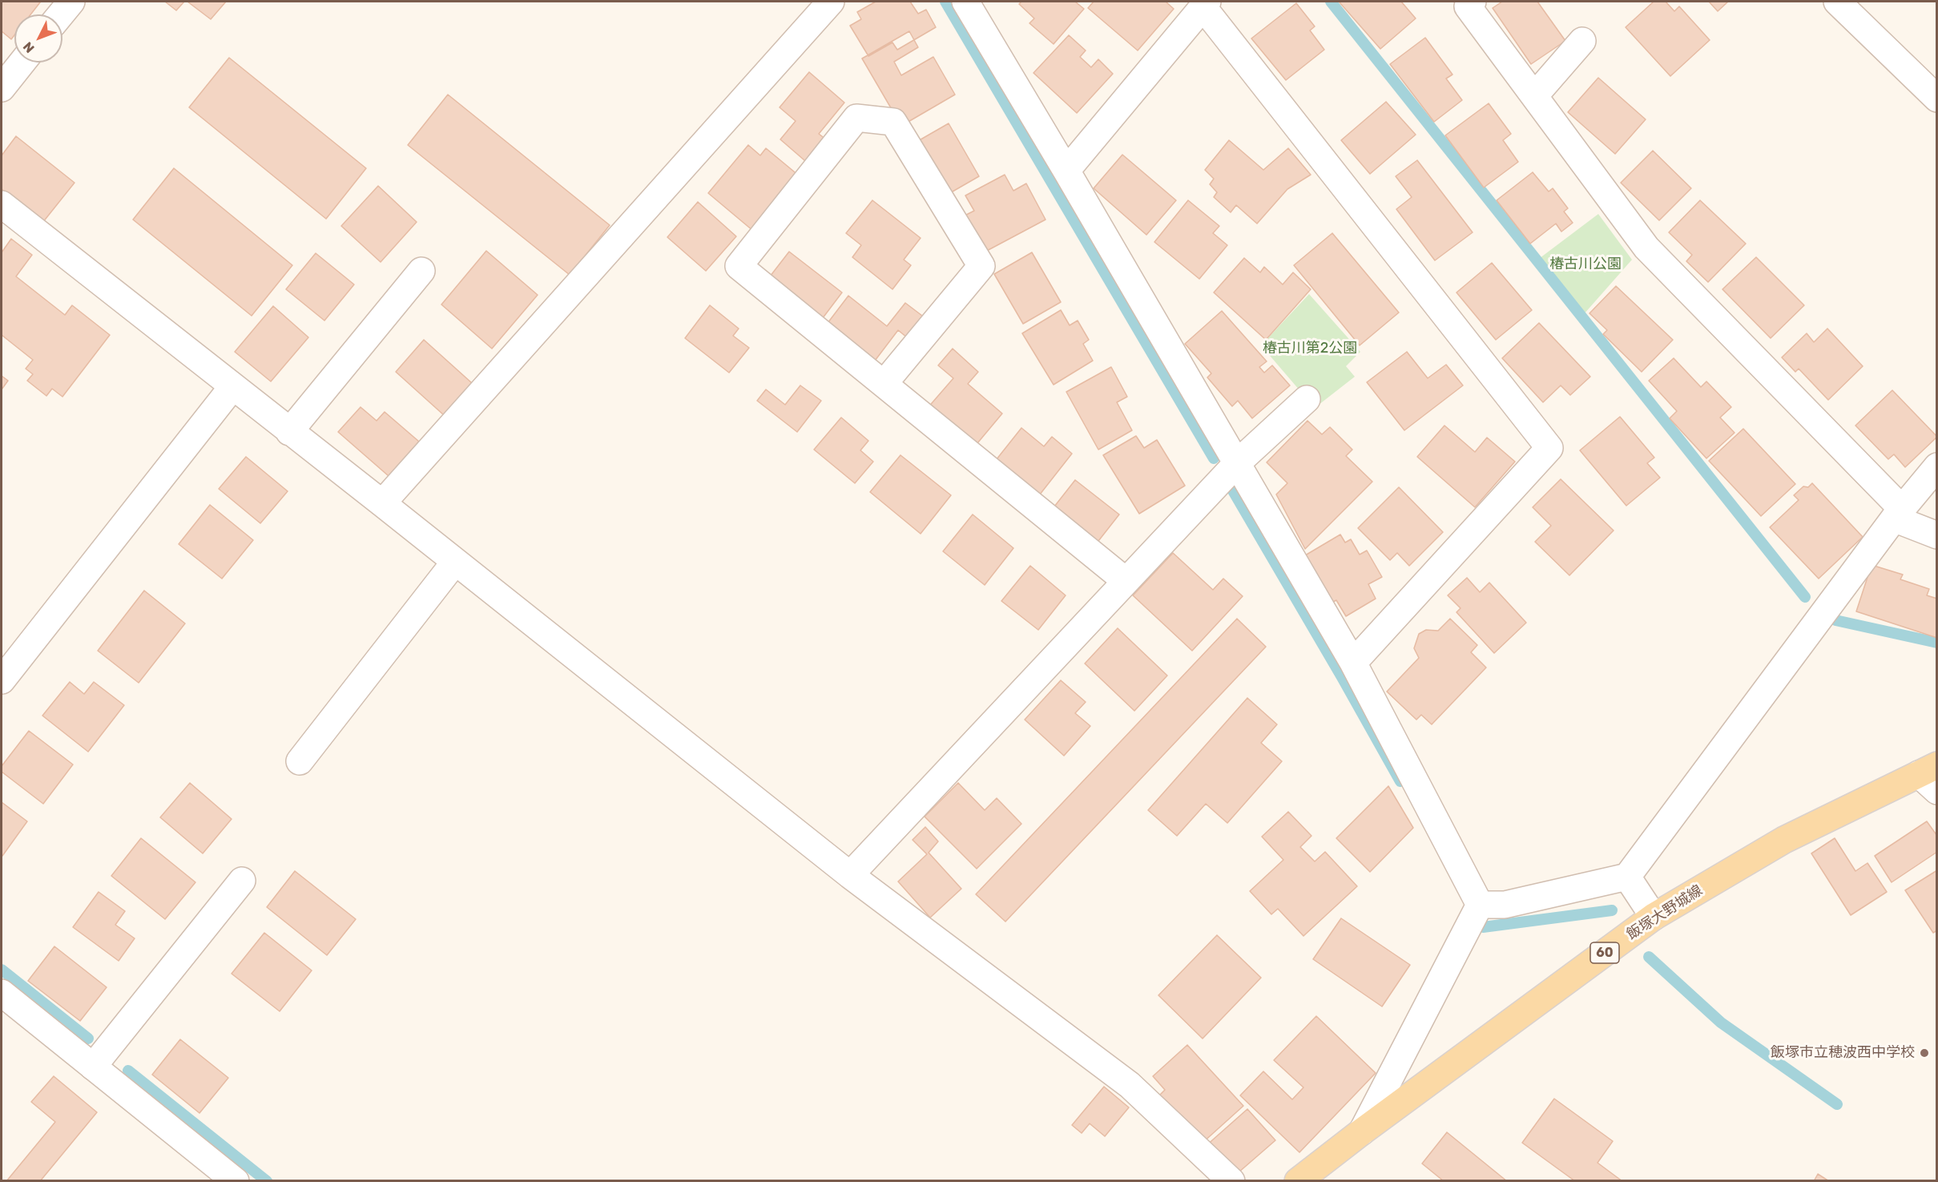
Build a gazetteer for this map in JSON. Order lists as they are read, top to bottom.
{
  "streets": {
    "main road": ["飯塚大野城線", "60"]
  },
  "parks": ["椿古川公園", "椿古川第2公園"],
  "places": ["飯塚市立穂波西中学校"],
  "north": "bottom left"
}
